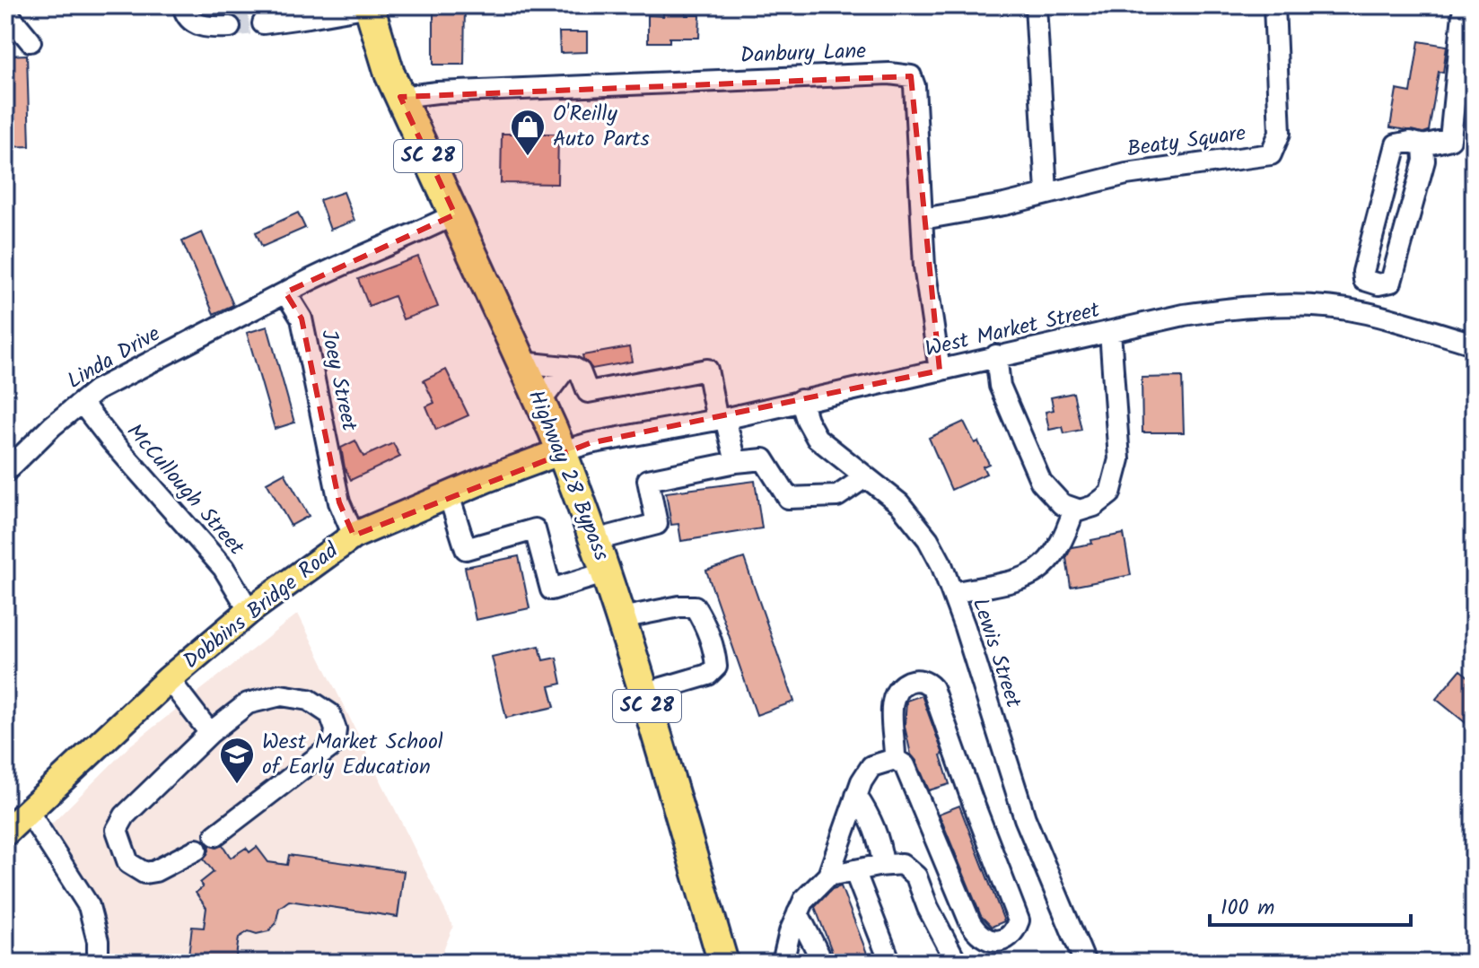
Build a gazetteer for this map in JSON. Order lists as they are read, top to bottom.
{
  "streets": {
    "highway": ["SC 28", "Highway 28 Bypass"],
    "main road": ["Dobbins Bridge Road"],
    "street": [
      "Danbury Lane",
      "Beaty Square",
      "West Market Street",
      "Linda Drive",
      "Joey Street",
      "McCullough Street",
      "Lewis Street"
    ]
  },
  "crossings": [
    ["Danbury Lane", "Beaty Square"],
    ["Danbury Lane", "West Market Street"],
    ["Danbury Lane", "Highway 28 Bypass"],
    ["West Market Street", "Highway 28 Bypass"],
    ["West Market Street", "Dobbins Bridge Road"],
    ["West Market Street", "Lewis Street"],
    ["Linda Drive", "Joey Street"],
    ["Linda Drive", "McCullough Street"],
    ["Joey Street", "Dobbins Bridge Road"],
    ["Highway 28 Bypass", "Dobbins Bridge Road"],
    ["McCullough Street", "Dobbins Bridge Road"]
  ],
  "places": {
    "shop": ["O'Reilly Auto Parts"],
    "school or university": ["West Market School of Early Education"]
  },
  "scale_bar": "100 m"
}
